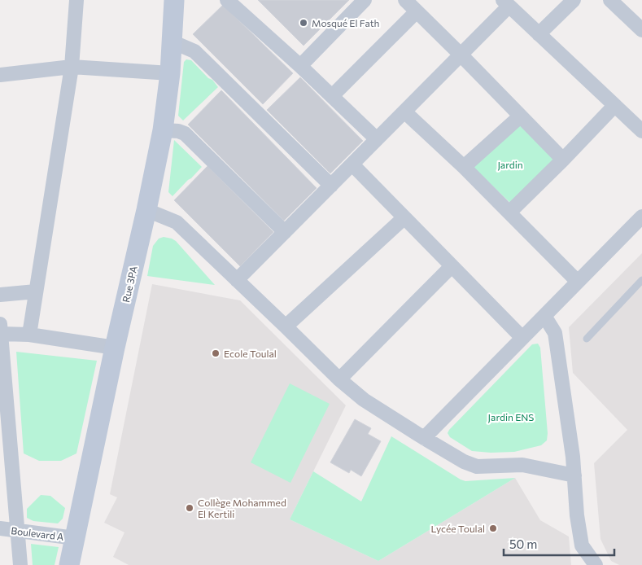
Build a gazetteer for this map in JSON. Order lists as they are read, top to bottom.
{
  "streets": {
    "street": ["Rue 3PA", "Boulevard A"]
  },
  "crossings": [
    ["Rue 3PA", "Boulevard A"]
  ],
  "parks": ["Jardin", "Jardin ENS"],
  "places": [
    "Mosqué El Fath",
    "Ecole Toulal",
    "Collège Mohammed El Kertili",
    "Lycée Toulal"
  ],
  "scale_bar": "50 m"
}
